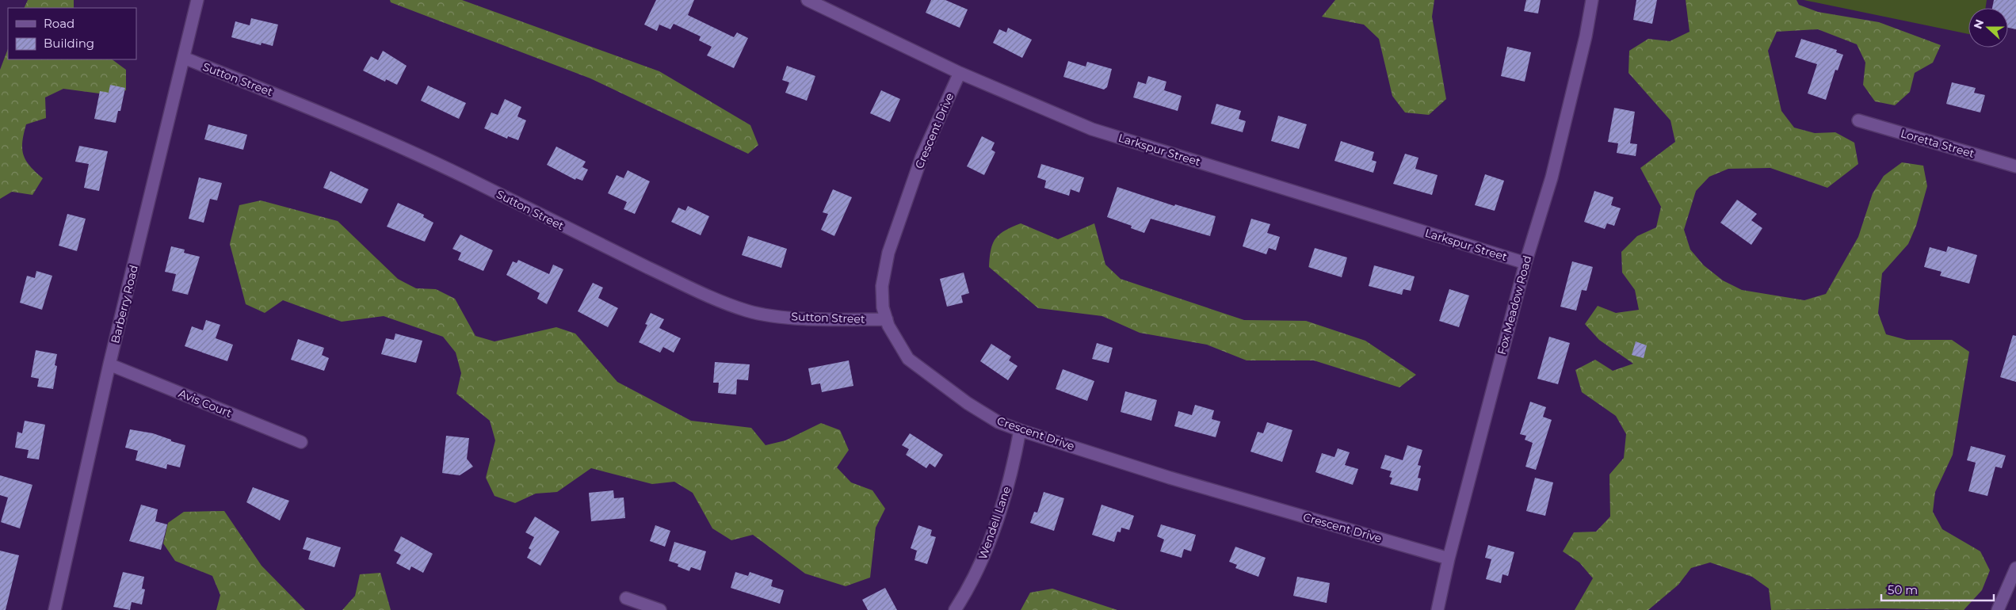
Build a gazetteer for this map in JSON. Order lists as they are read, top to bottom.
{
  "streets": {
    "street": [
      "Sutton Street",
      "Crescent Drive",
      "Loretta Street",
      "Larkspur Street",
      "Barberry Road",
      "Fox Meadow Road",
      "Avis Court",
      "Wendell Lane"
    ]
  },
  "crossings": [
    ["Sutton Street", "Crescent Drive"],
    ["Sutton Street", "Barberry Road"],
    ["Crescent Drive", "Larkspur Street"],
    ["Crescent Drive", "Fox Meadow Road"],
    ["Crescent Drive", "Wendell Lane"],
    ["Larkspur Street", "Fox Meadow Road"],
    ["Barberry Road", "Avis Court"]
  ],
  "legend": ["Road", "Building"],
  "scale_bar": "50 m",
  "north": "left"
}
